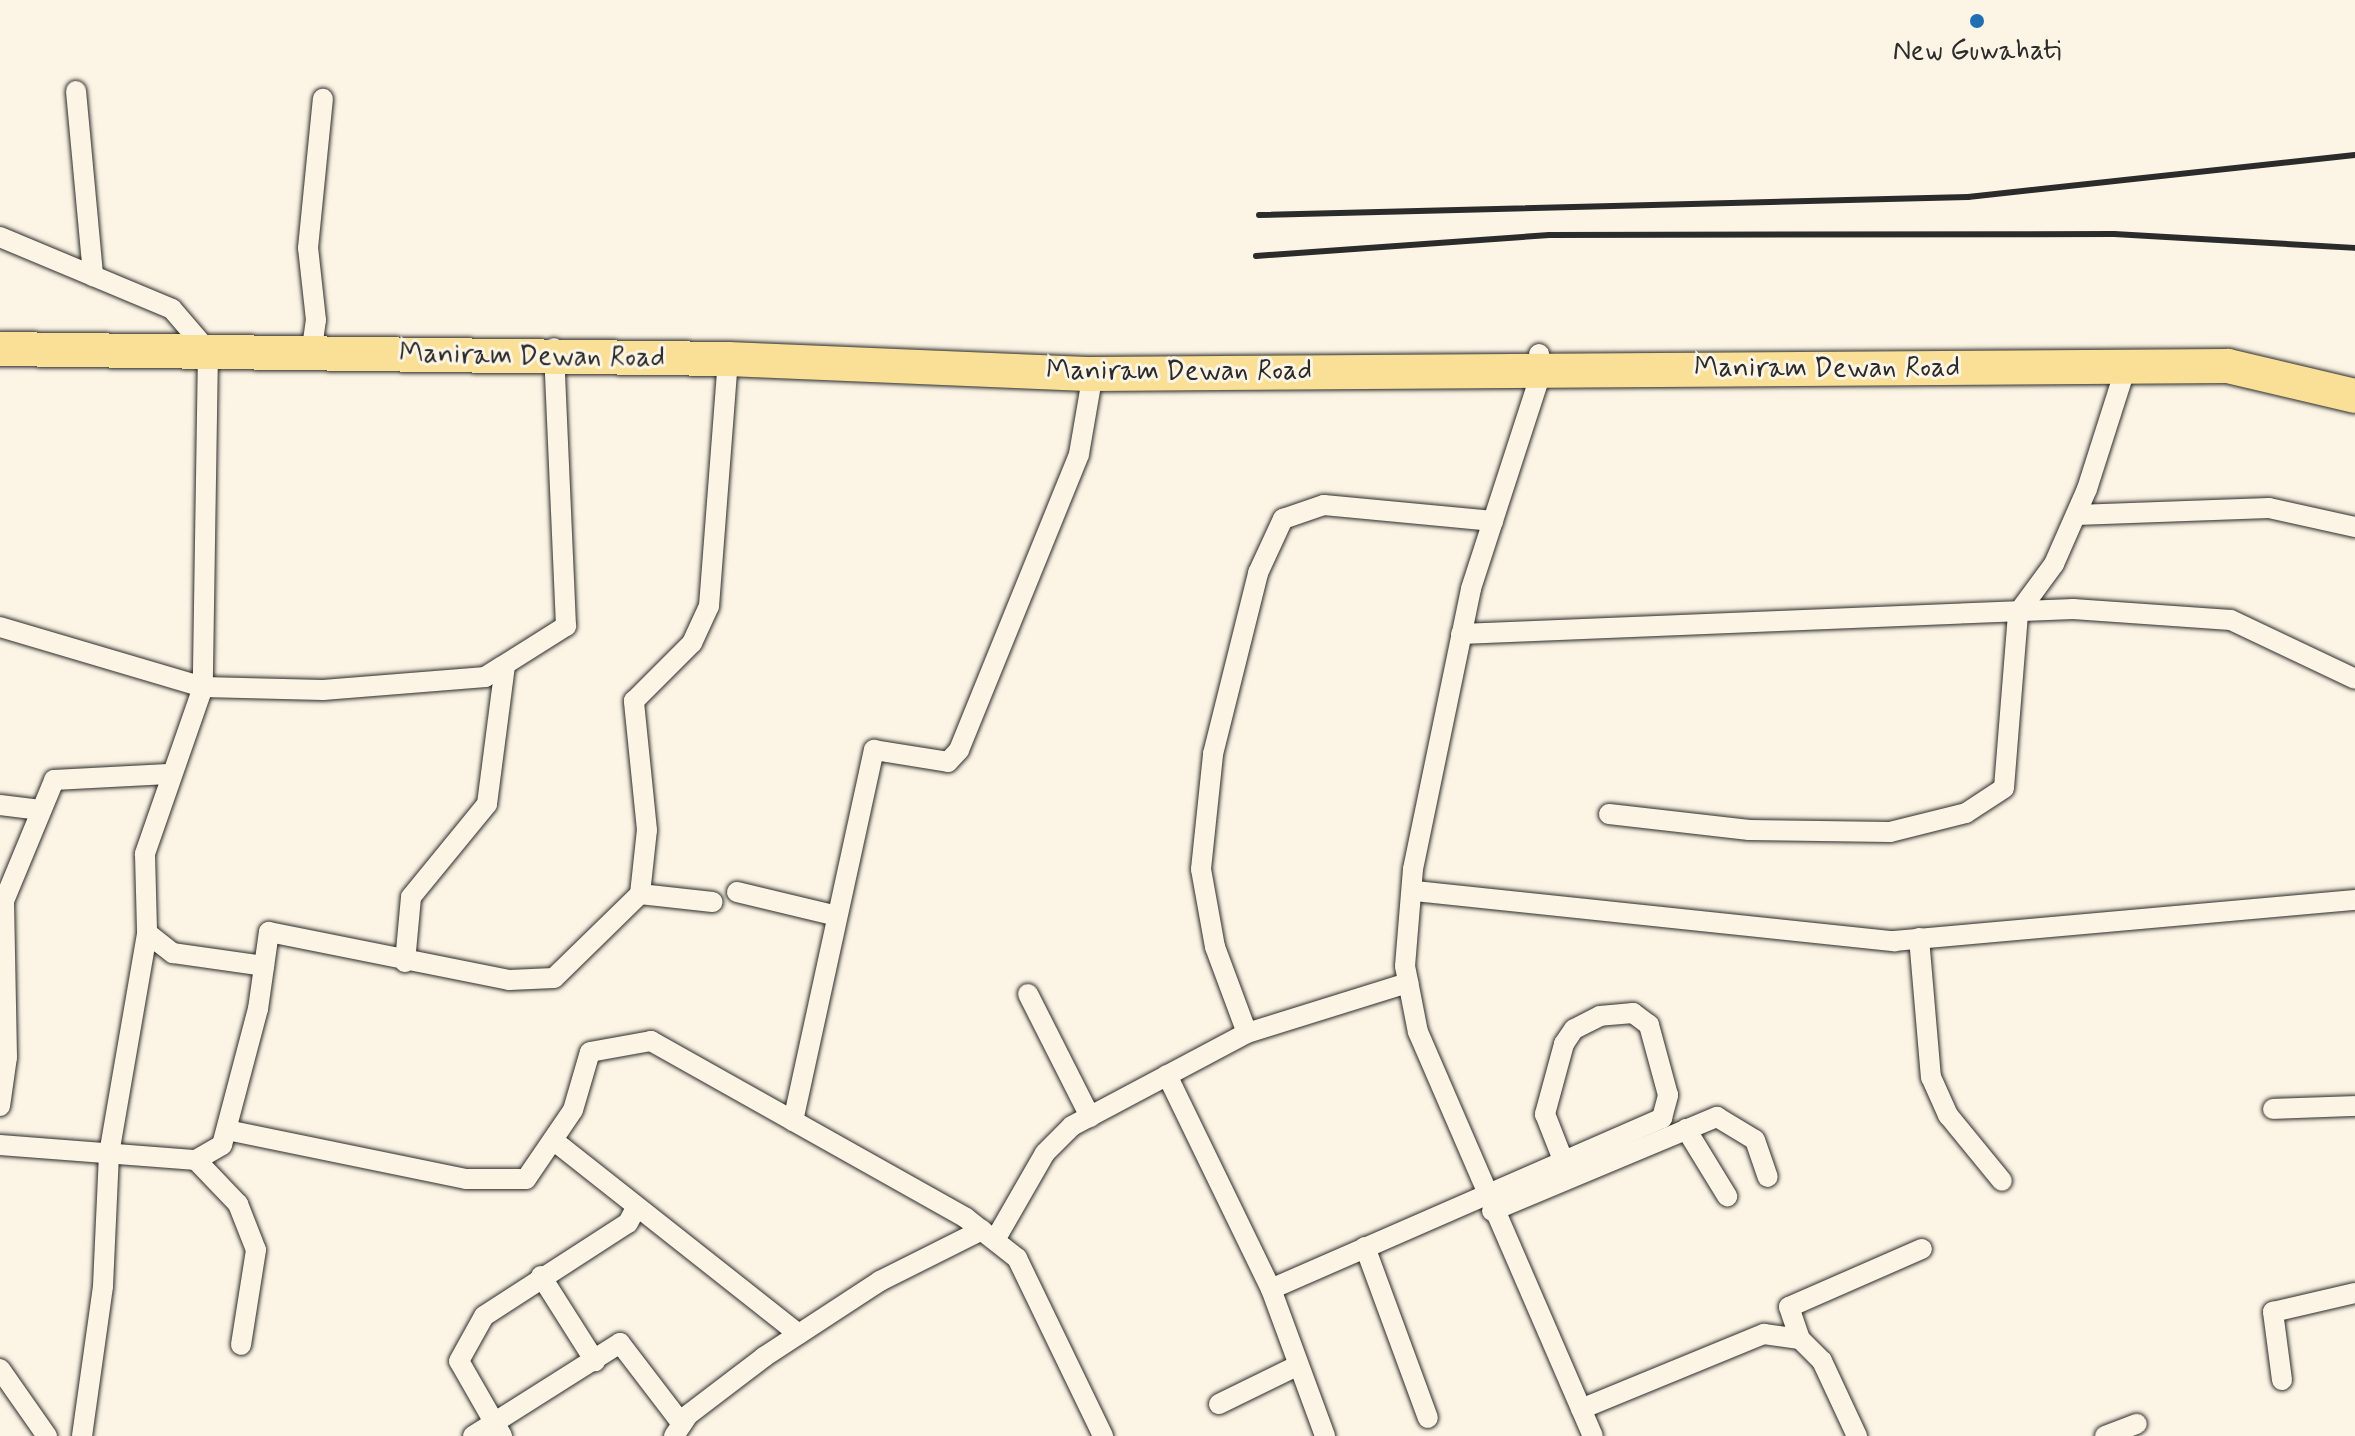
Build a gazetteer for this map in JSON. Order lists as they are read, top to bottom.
{
  "streets": {
    "main road": ["Maniram Dewan Road"]
  },
  "places": ["New Guwahati"]
}
